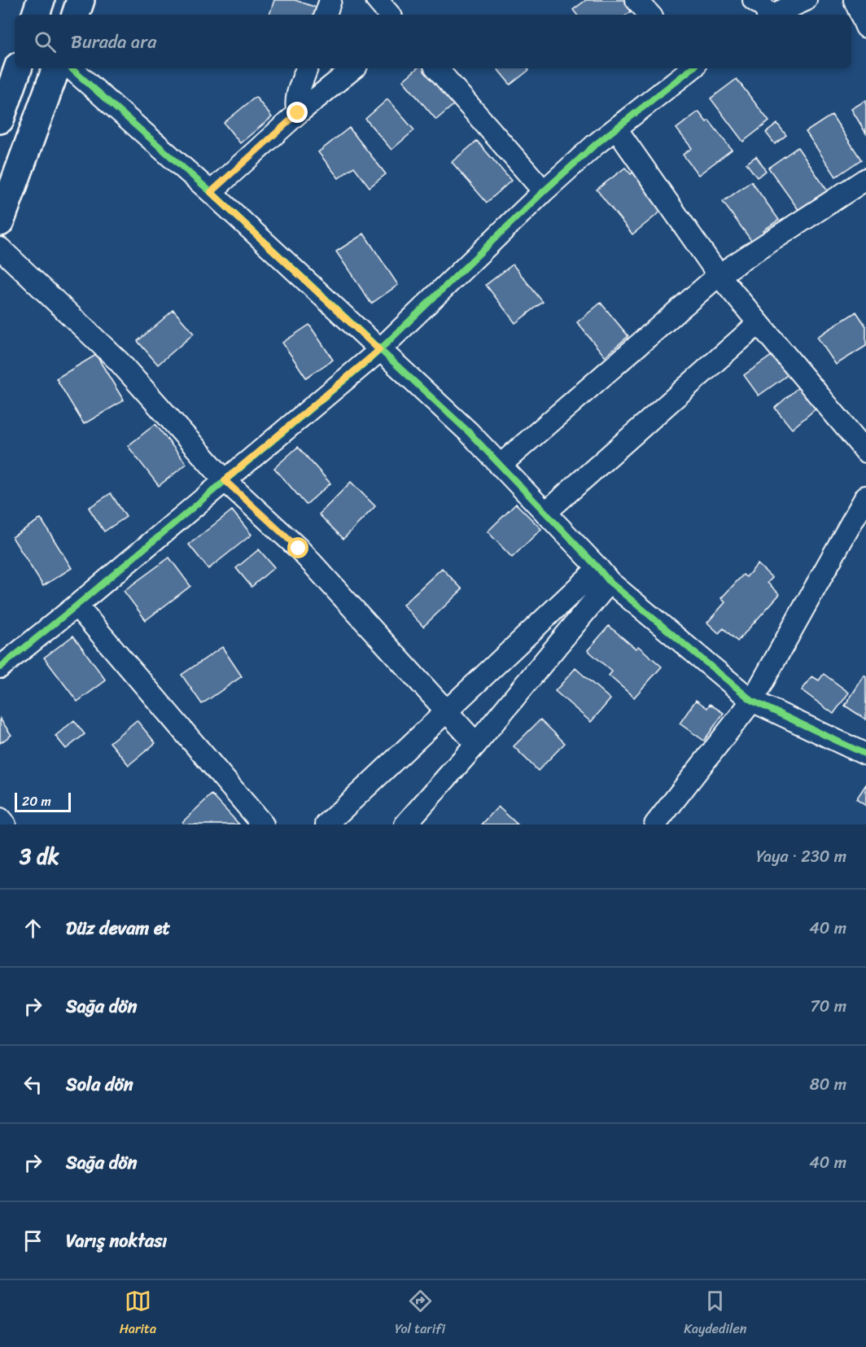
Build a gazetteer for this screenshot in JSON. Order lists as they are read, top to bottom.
{
  "scale_bar": "20 m",
  "page": {
    "search": "Burada ara",
    "scale": "20 m",
    "heading": ["3 dk", "Yaya · 230 m"],
    "list": [
      ["Düz devam et", "40 m"],
      ["Sağa dön", "70 m"],
      ["Sola dön", "80 m"],
      ["Sağa dön", "40 m"],
      "Varış noktası"
    ],
    "nav": ["Harita", "Yol tarifi", "Kaydedilen"]
  }
}
